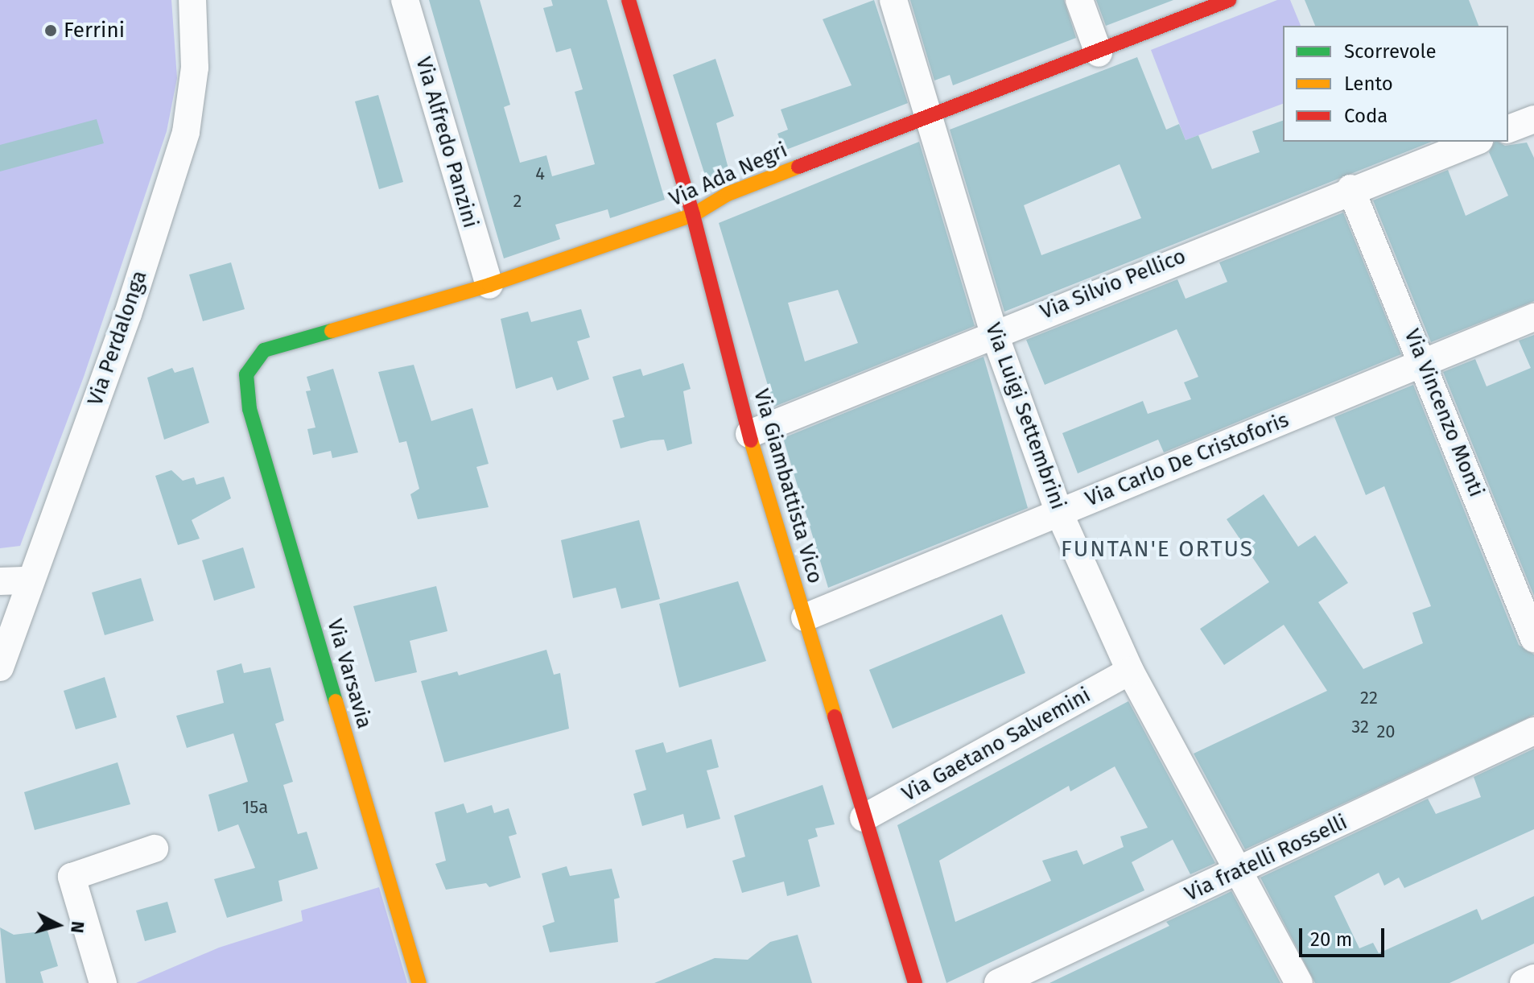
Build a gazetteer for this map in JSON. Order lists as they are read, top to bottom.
{
  "streets": {
    "street": [
      "Via Alfredo Panzini",
      "Via Ada Negri",
      "Via Silvio Pellico",
      "Via Perdalonga",
      "Via Vincenzo Monti",
      "Via Luigi Settembrini",
      "Via Carlo De Cristoforis",
      "Via Giambattista Vico",
      "Via Varsavia",
      "Via Gaetano Salvemini",
      "Via fratelli Rosselli"
    ]
  },
  "crossings": [
    ["Via Alfredo Panzini", "Via Ada Negri"],
    ["Via Ada Negri", "Via Luigi Settembrini"],
    ["Via Ada Negri", "Via Giambattista Vico"],
    ["Via Ada Negri", "Via Varsavia"],
    ["Via Silvio Pellico", "Via Vincenzo Monti"],
    ["Via Silvio Pellico", "Via Luigi Settembrini"],
    ["Via Silvio Pellico", "Via Giambattista Vico"],
    ["Via Vincenzo Monti", "Via Carlo De Cristoforis"],
    ["Via Luigi Settembrini", "Via Carlo De Cristoforis"],
    ["Via Luigi Settembrini", "Via Gaetano Salvemini"],
    ["Via Luigi Settembrini", "Via fratelli Rosselli"],
    ["Via Carlo De Cristoforis", "Via Giambattista Vico"],
    ["Via Giambattista Vico", "Via Gaetano Salvemini"]
  ],
  "districts": ["FUNTAN'E ORTUS"],
  "places": ["Ferrini"],
  "house_numbers": [
    "4",
    "2",
    "22",
    "32",
    "20",
    "15a"
  ],
  "legend": ["Scorrevole", "Lento", "Coda"],
  "scale_bar": "20 m",
  "north": "right"
}
